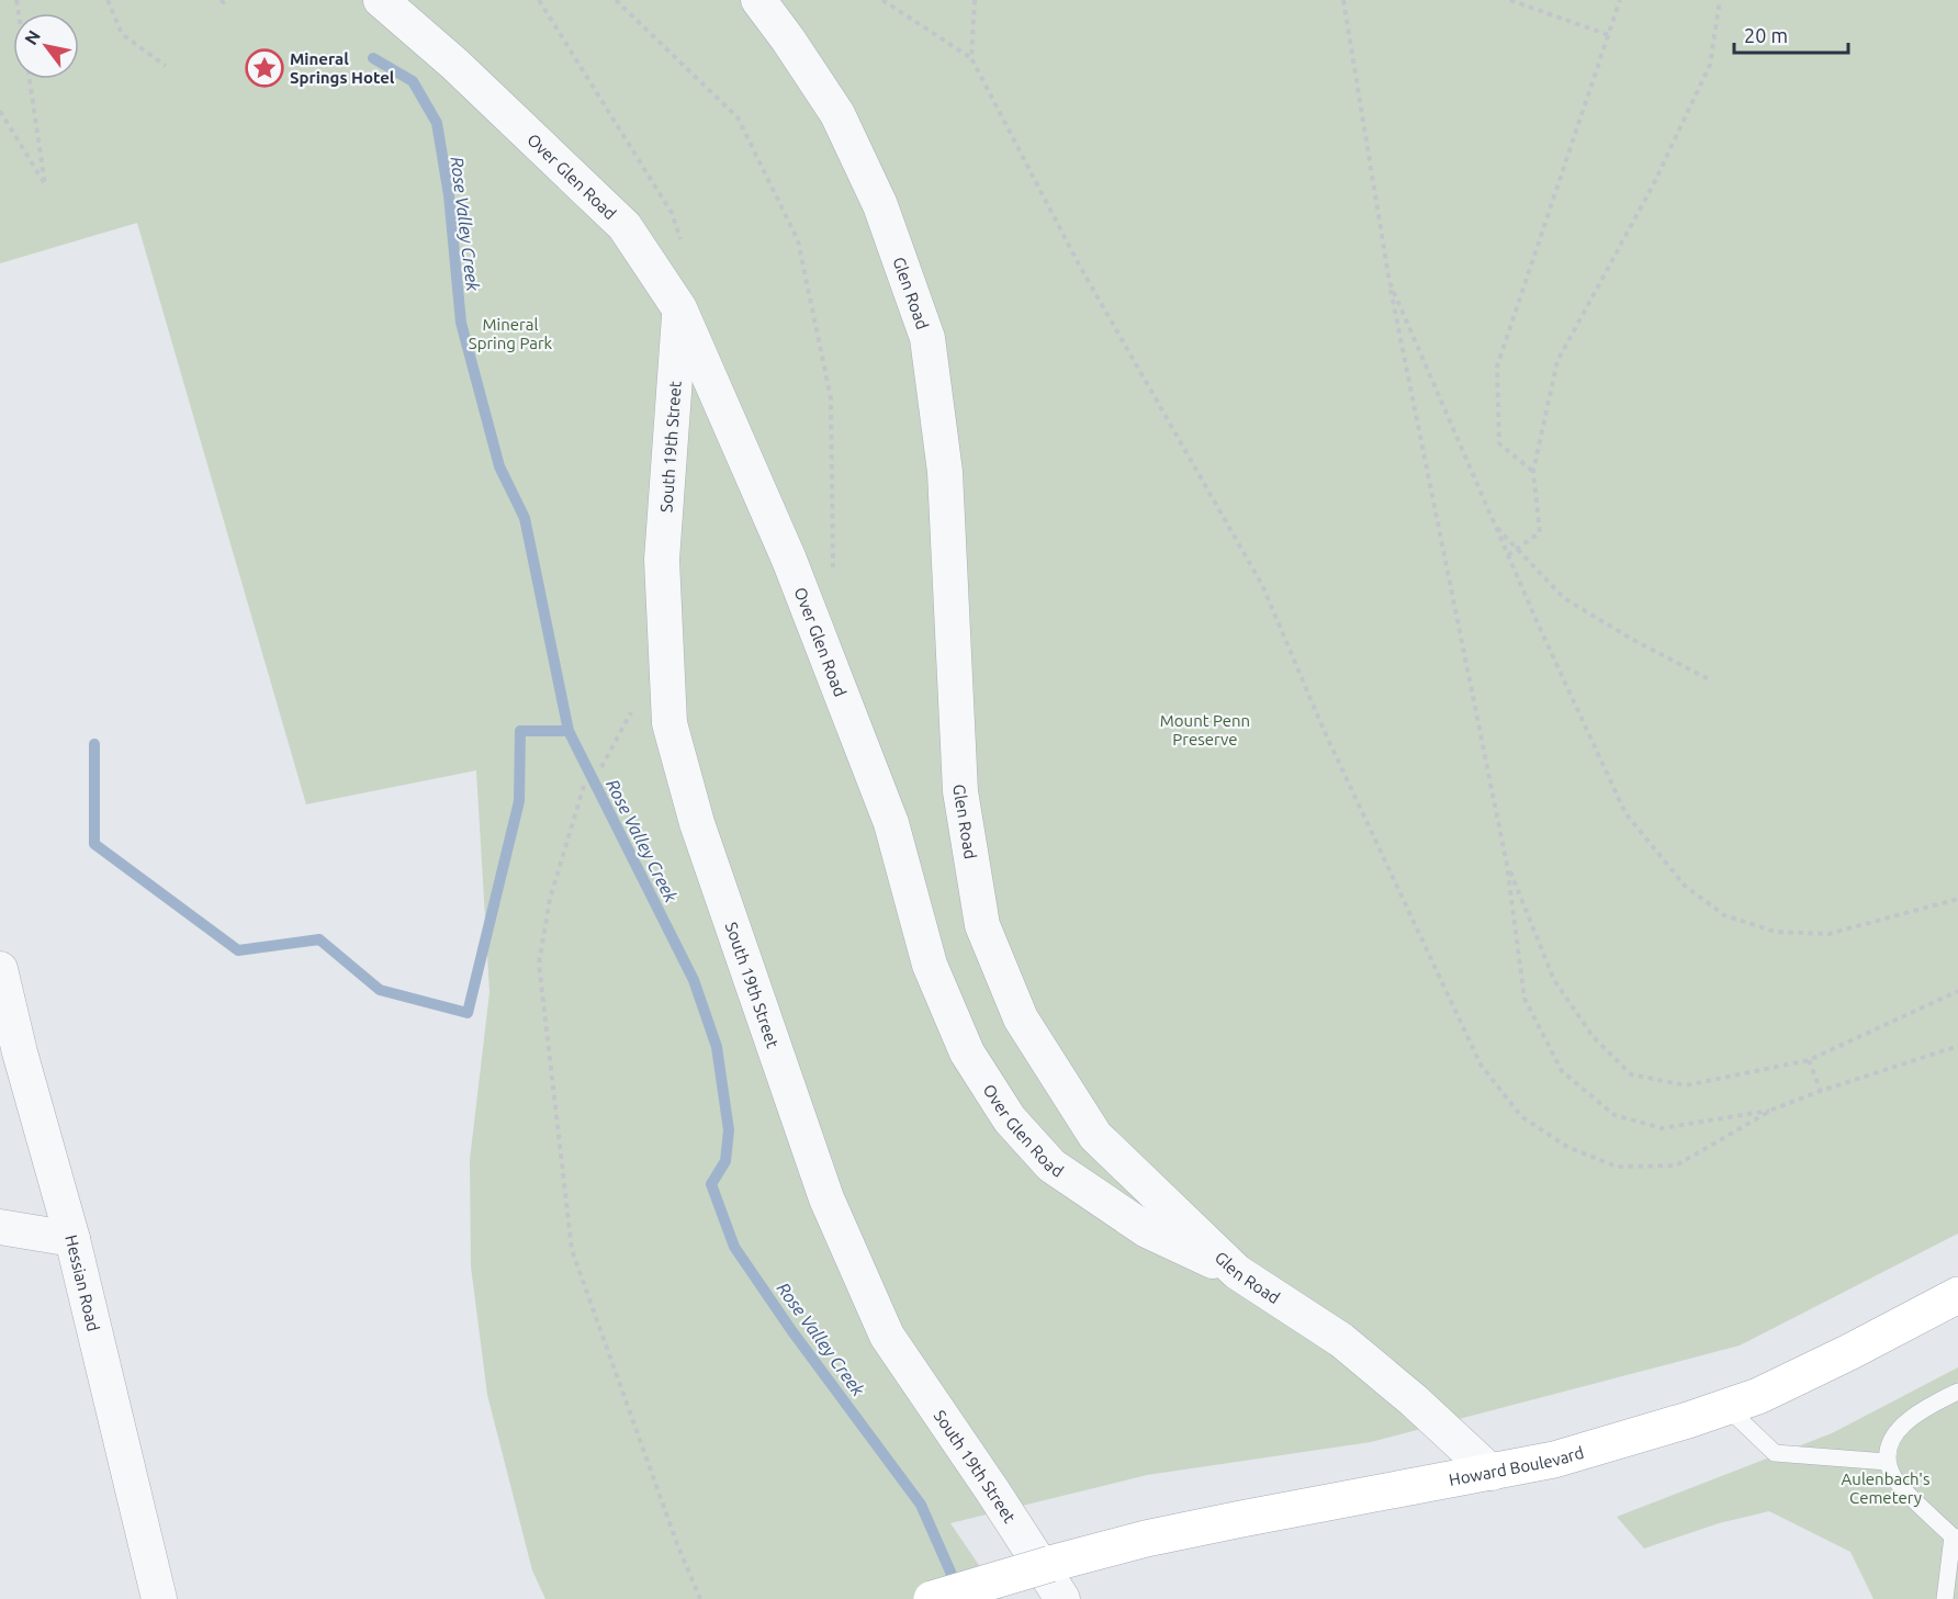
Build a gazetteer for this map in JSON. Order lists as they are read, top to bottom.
{
  "streets": {
    "main road": ["Howard Boulevard"],
    "street": [
      "Over Glen Road",
      "Glen Road",
      "South 19th Street",
      "Hessian Road"
    ]
  },
  "crossings": [
    ["Over Glen Road", "Glen Road"],
    ["Over Glen Road", "South 19th Street"],
    ["Glen Road", "Howard Boulevard"]
  ],
  "water": ["Rose Valley Creek"],
  "parks": ["Mineral Spring Park", "Mount Penn Preserve", "Aulenbach's Cemetery"],
  "places": {
    "place": ["Mineral Springs Hotel"]
  },
  "scale_bar": "20 m",
  "north": "top left"
}
